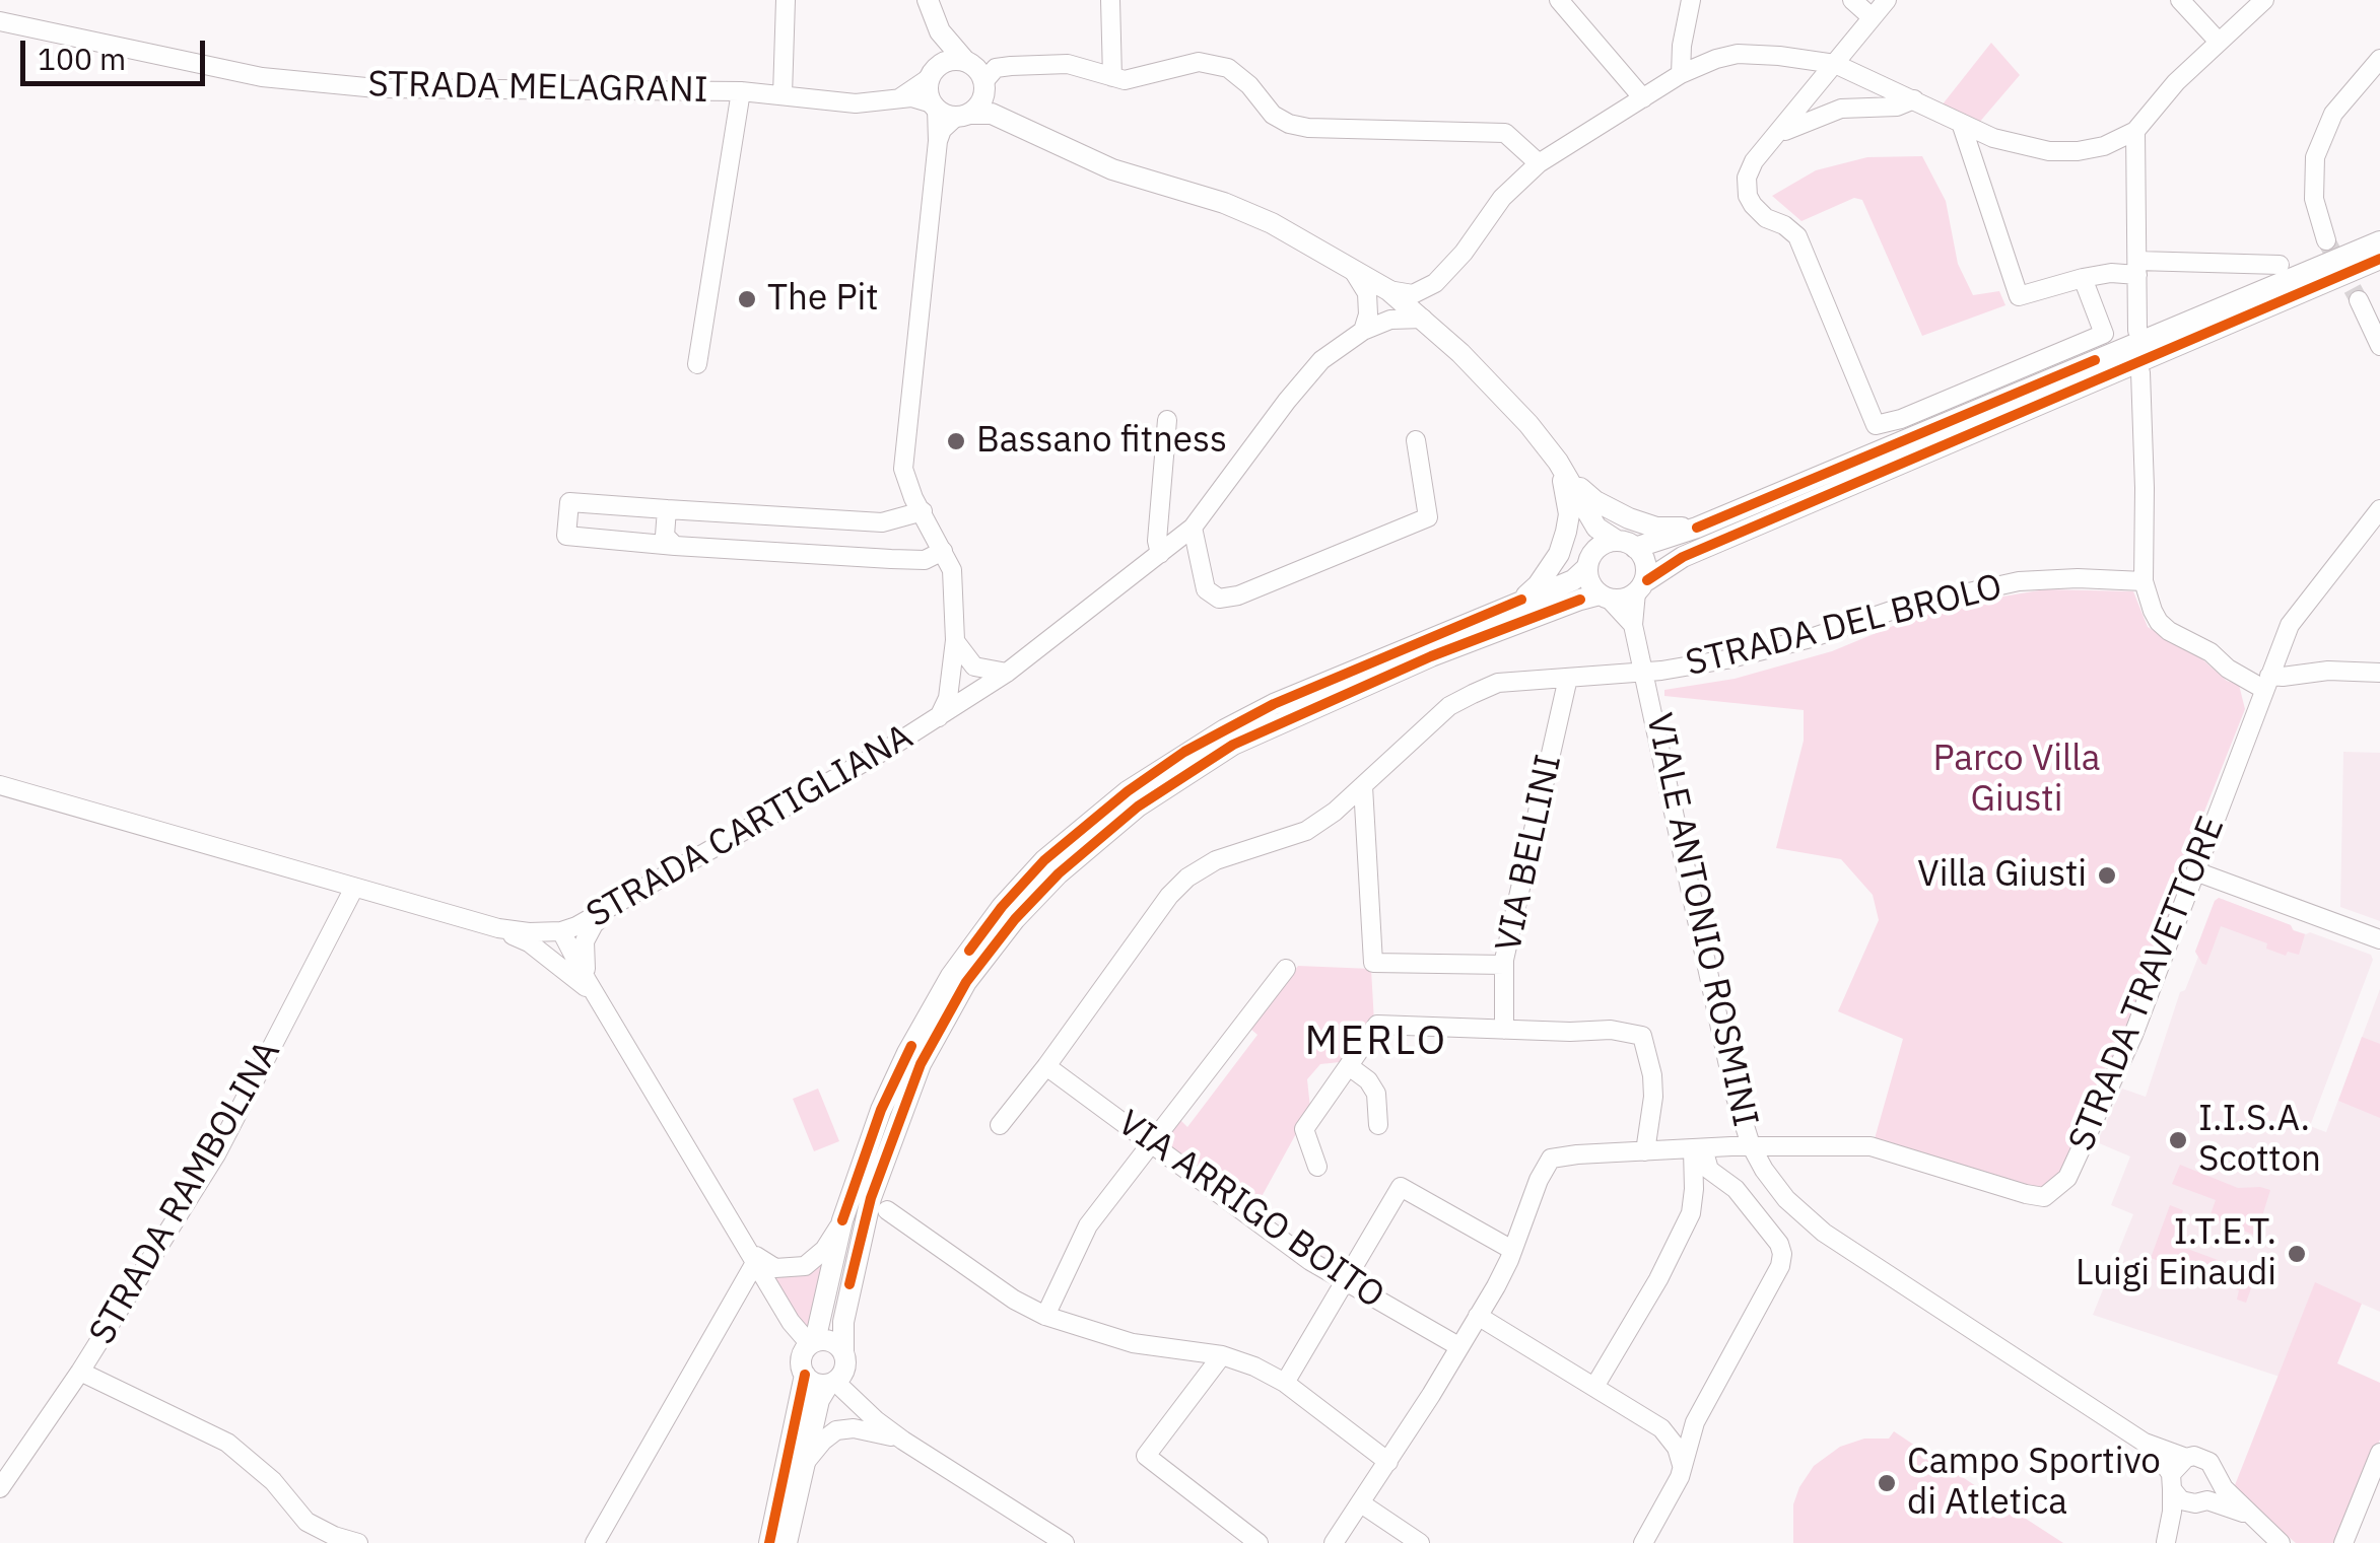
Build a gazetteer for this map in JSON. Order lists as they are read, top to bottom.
{
  "streets": {
    "street": [
      "STRADA MELAGRANI",
      "STRADA DEL BROLO",
      "STRADA CARTIGLIANA",
      "VIA BELLINI",
      "VIALE ANTONIO ROSMINI",
      "STRADA TRAVETTORE",
      "STRADA RAMBOLINA",
      "VIA ARRIGO BOITO"
    ]
  },
  "crossings": [
    ["STRADA DEL BROLO", "VIA BELLINI"],
    ["STRADA DEL BROLO", "VIALE ANTONIO ROSMINI"],
    ["STRADA DEL BROLO", "VIA ARRIGO BOITO"],
    ["STRADA CARTIGLIANA", "STRADA RAMBOLINA"],
    ["VIALE ANTONIO ROSMINI", "STRADA TRAVETTORE"],
    ["STRADA TRAVETTORE", "VIA ARRIGO BOITO"]
  ],
  "districts": ["MERLO"],
  "parks": ["Parco Villa Giusti"],
  "places": [
    "The Pit",
    "Bassano fitness",
    "Villa Giusti",
    "I.I.S.A. Scotton",
    "I.T.E.T. Luigi Einaudi",
    "Campo Sportivo di Atletica"
  ],
  "scale_bar": "100 m"
}
